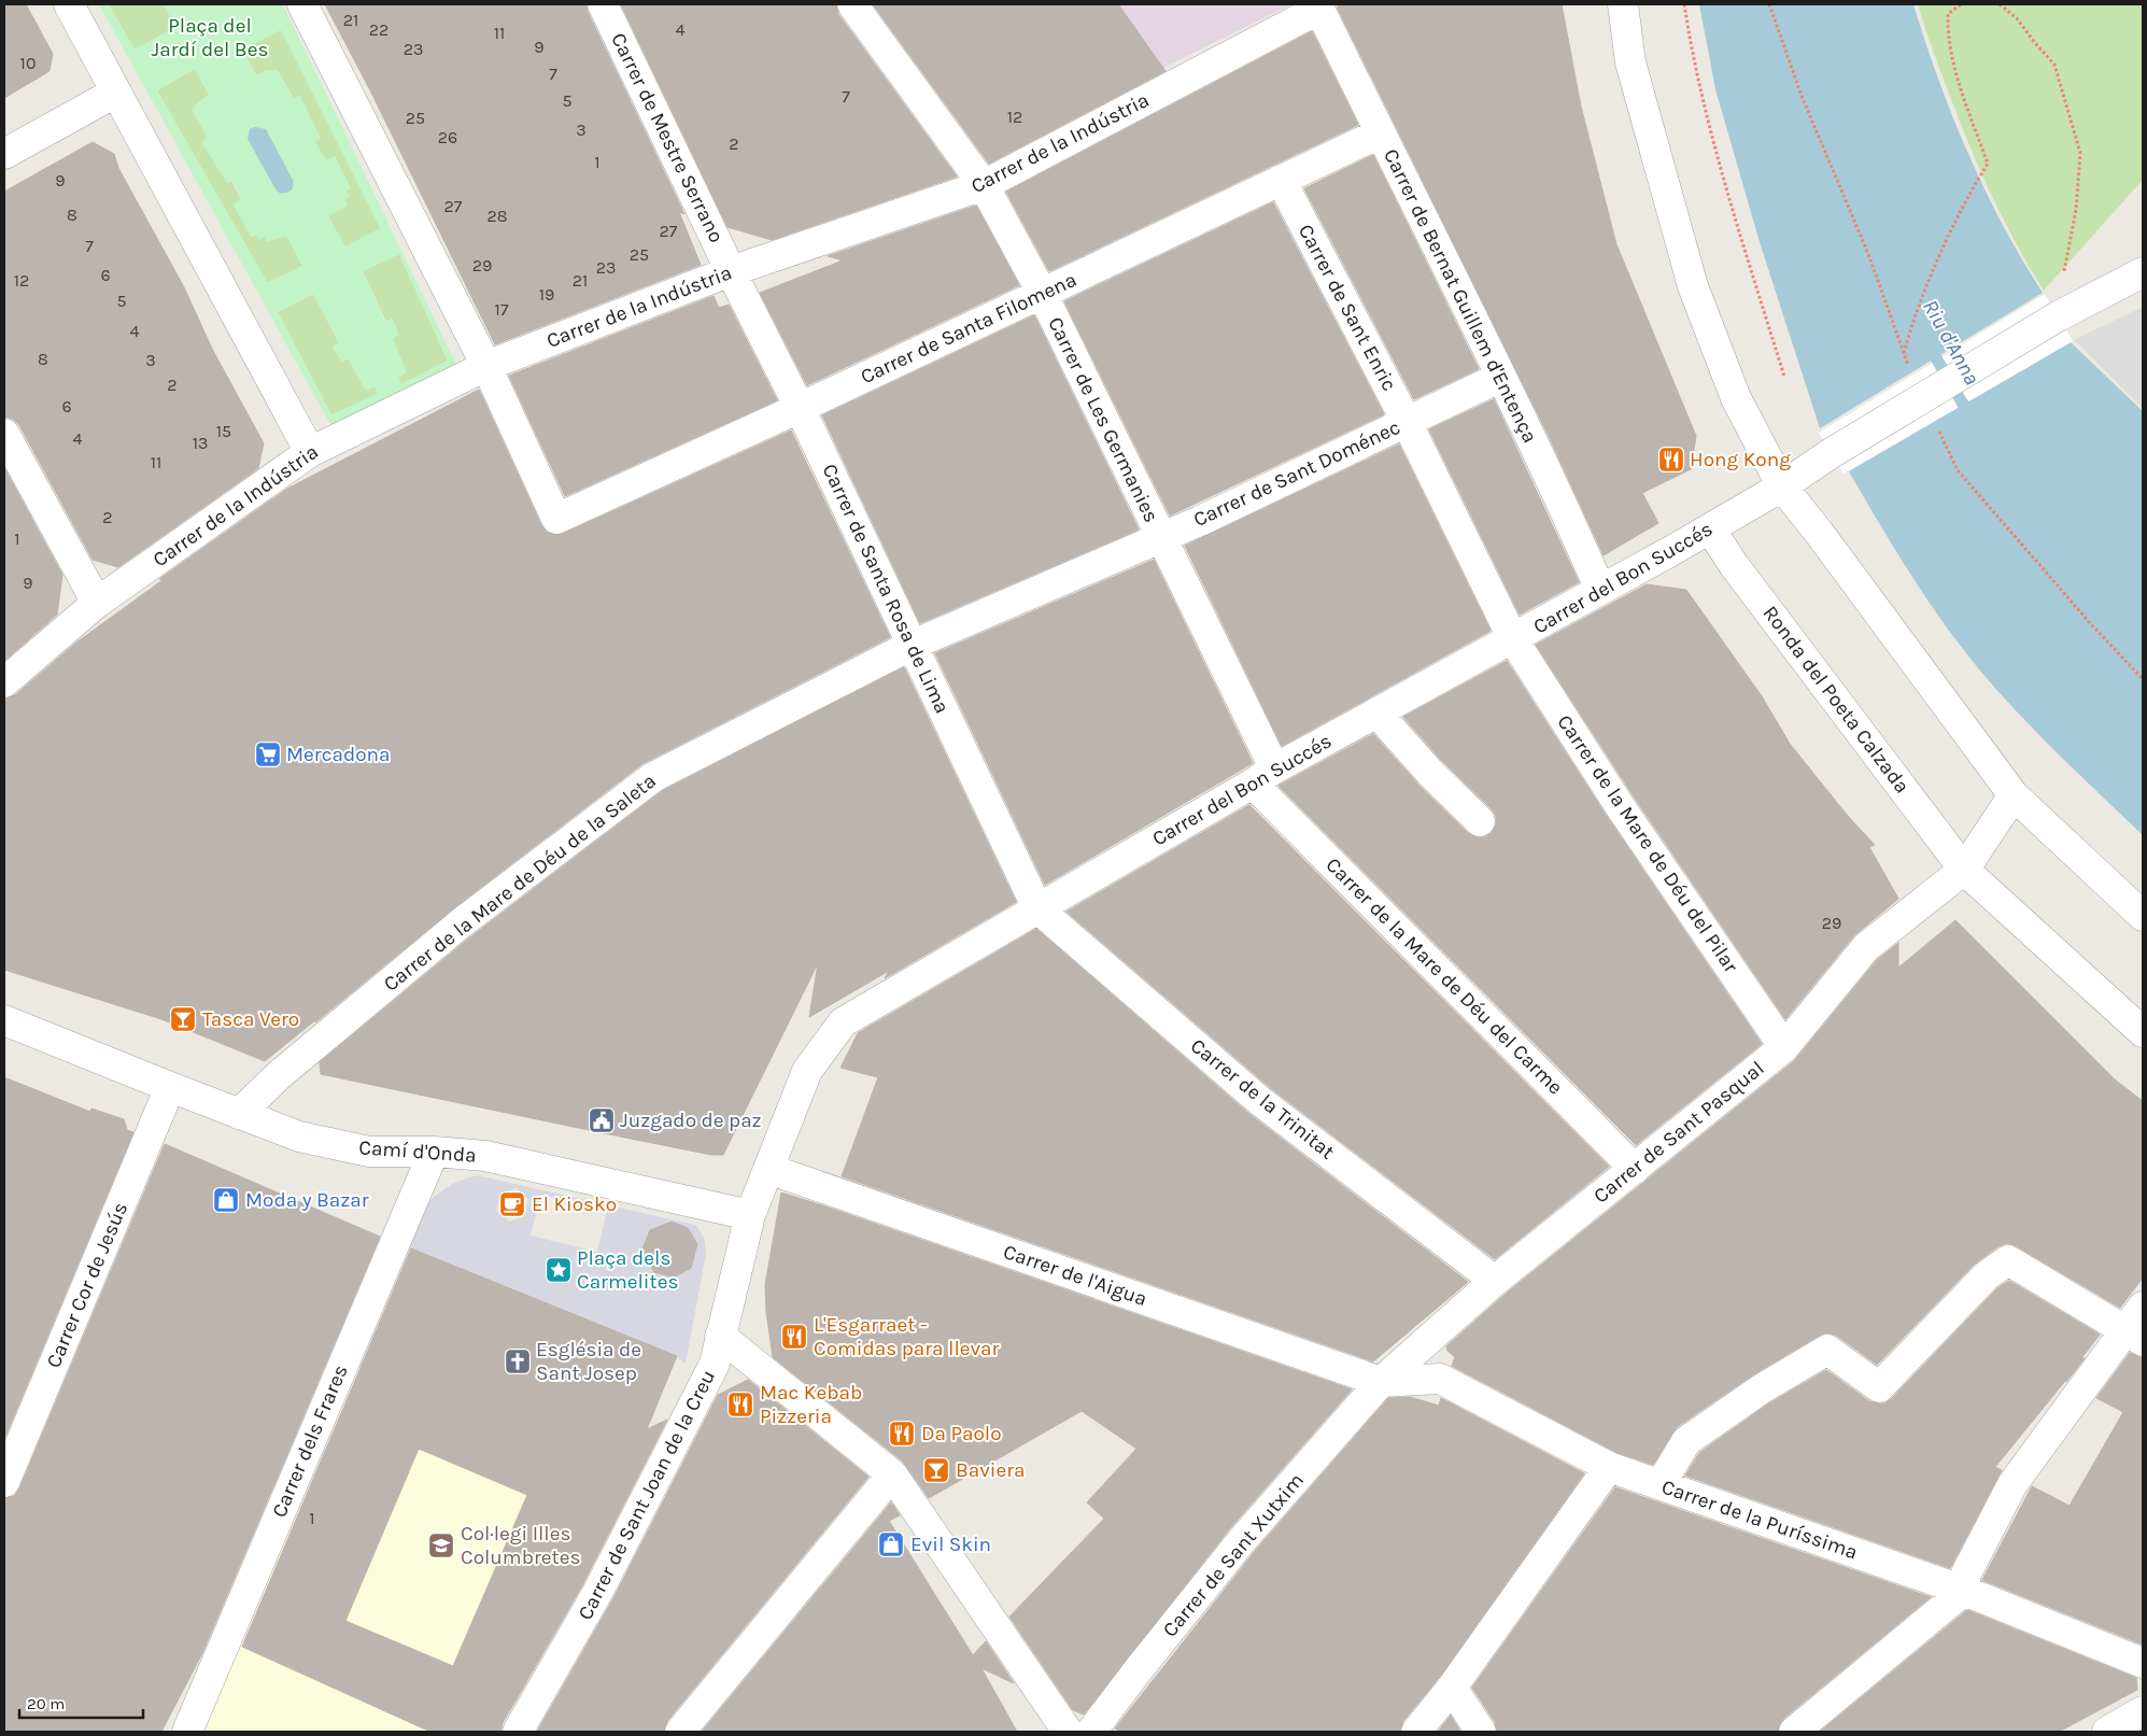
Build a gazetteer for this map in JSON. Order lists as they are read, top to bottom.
{
  "streets": {
    "street": [
      "Carrer de Mestre Serrano",
      "Carrer de la Indústria",
      "Carrer de Bernat Guillem d'Entença",
      "Carrer de Sant Enric",
      "Carrer de Santa Filomena",
      "Carrer de Les Germanies",
      "Carrer de Sant Doménec",
      "Carrer del Bon Succés",
      "Carrer de Santa Rosa de Lima",
      "Ronda del Poeta Calzada",
      "Carrer de la Mare de Déu del Pilar",
      "Carrer de la Mare de Déu de la Saleta",
      "Carrer de la Mare de Déu del Carme",
      "Carrer de la Trinitat",
      "Carrer de Sant Pasqual",
      "Camí d'Onda",
      "Carrer de l'Aigua",
      "Carrer Cor de Jesús",
      "Carrer dels Frares",
      "Carrer de Sant Joan de la Creu",
      "Carrer de la Puríssima",
      "Carrer de Sant Xutxim"
    ]
  },
  "crossings": [
    ["Carrer de Mestre Serrano", "Carrer de la Indústria"],
    ["Carrer de Mestre Serrano", "Carrer de Santa Rosa de Lima"],
    ["Carrer de la Indústria", "Carrer de Bernat Guillem d'Entença"],
    ["Carrer de la Indústria", "Carrer de Santa Filomena"],
    ["Carrer de la Indústria", "Carrer de Les Germanies"],
    ["Carrer de la Indústria", "Carrer de Santa Rosa de Lima"],
    ["Carrer de Bernat Guillem d'Entença", "Carrer de Santa Filomena"],
    ["Carrer de Bernat Guillem d'Entença", "Carrer de Sant Doménec"],
    ["Carrer de Bernat Guillem d'Entença", "Carrer del Bon Succés"],
    ["Carrer de Sant Enric", "Carrer de Santa Filomena"],
    ["Carrer de Sant Enric", "Carrer de Sant Doménec"],
    ["Carrer de Sant Enric", "Carrer del Bon Succés"],
    ["Carrer de Sant Enric", "Carrer de la Mare de Déu del Pilar"],
    ["Carrer de Santa Filomena", "Carrer de Les Germanies"],
    ["Carrer de Santa Filomena", "Carrer de Santa Rosa de Lima"],
    ["Carrer de Les Germanies", "Carrer de Sant Doménec"],
    ["Carrer de Les Germanies", "Carrer del Bon Succés"],
    ["Carrer de Les Germanies", "Carrer de la Mare de Déu del Carme"],
    ["Carrer de Sant Doménec", "Carrer de Santa Rosa de Lima"],
    ["Carrer de Sant Doménec", "Carrer de la Mare de Déu de la Saleta"],
    ["Carrer del Bon Succés", "Carrer de Santa Rosa de Lima"],
    ["Carrer del Bon Succés", "Ronda del Poeta Calzada"],
    ["Carrer del Bon Succés", "Carrer de la Mare de Déu del Pilar"],
    ["Carrer del Bon Succés", "Carrer de la Mare de Déu del Carme"],
    ["Carrer del Bon Succés", "Carrer de la Trinitat"],
    ["Carrer del Bon Succés", "Camí d'Onda"],
    ["Carrer del Bon Succés", "Carrer de l'Aigua"],
    ["Carrer del Bon Succés", "Carrer de Sant Joan de la Creu"],
    ["Carrer de Santa Rosa de Lima", "Carrer de la Mare de Déu de la Saleta"],
    ["Carrer de Santa Rosa de Lima", "Carrer de la Trinitat"],
    ["Ronda del Poeta Calzada", "Carrer de Sant Pasqual"],
    ["Carrer de la Mare de Déu del Pilar", "Carrer de Sant Pasqual"],
    ["Carrer de la Mare de Déu de la Saleta", "Camí d'Onda"],
    ["Carrer de la Mare de Déu del Carme", "Carrer de Sant Pasqual"],
    ["Carrer de la Trinitat", "Carrer de Sant Pasqual"],
    ["Carrer de Sant Pasqual", "Carrer de l'Aigua"],
    ["Carrer de Sant Pasqual", "Carrer de la Puríssima"],
    ["Carrer de Sant Pasqual", "Carrer de Sant Xutxim"],
    ["Camí d'Onda", "Carrer Cor de Jesús"],
    ["Camí d'Onda", "Carrer dels Frares"],
    ["Camí d'Onda", "Carrer de Sant Joan de la Creu"],
    ["Carrer de l'Aigua", "Carrer de la Puríssima"],
    ["Carrer de l'Aigua", "Carrer de Sant Xutxim"],
    ["Carrer de la Puríssima", "Carrer de Sant Xutxim"]
  ],
  "water": ["Riu d'Anna"],
  "parks": ["Plaça del Jardí del Bes"],
  "places": {
    "restaurant": [
      "Hong Kong",
      "L'Esgarraet - Comidas para llevar",
      "Mac Kebab Pizzeria",
      "Da Paolo"
    ],
    "supermarket": ["Mercadona"],
    "bar": ["Tasca Vero", "Baviera"],
    "public building": ["Juzgado de paz"],
    "shop": ["Moda y Bazar", "Evil Skin"],
    "cafe": ["El Kiosko"],
    "place": ["Plaça dels Carmelites"],
    "church": ["Església de Sant Josep"],
    "school or university": ["Col·legi Illes Columbretes"]
  },
  "house_numbers": [
    "21",
    "22",
    "4",
    "11",
    "9",
    "23",
    "10",
    "7",
    "7",
    "5",
    "12",
    "25",
    "3",
    "26",
    "2",
    "1",
    "9",
    "27",
    "8",
    "28",
    "27",
    "7",
    "25",
    "29",
    "23",
    "6",
    "12",
    "21",
    "19",
    "5",
    "17",
    "4",
    "8",
    "3",
    "2",
    "6",
    "15",
    "4",
    "13",
    "11",
    "2",
    "1",
    "9",
    "29",
    "1"
  ],
  "scale_bar": "20 m"
}
